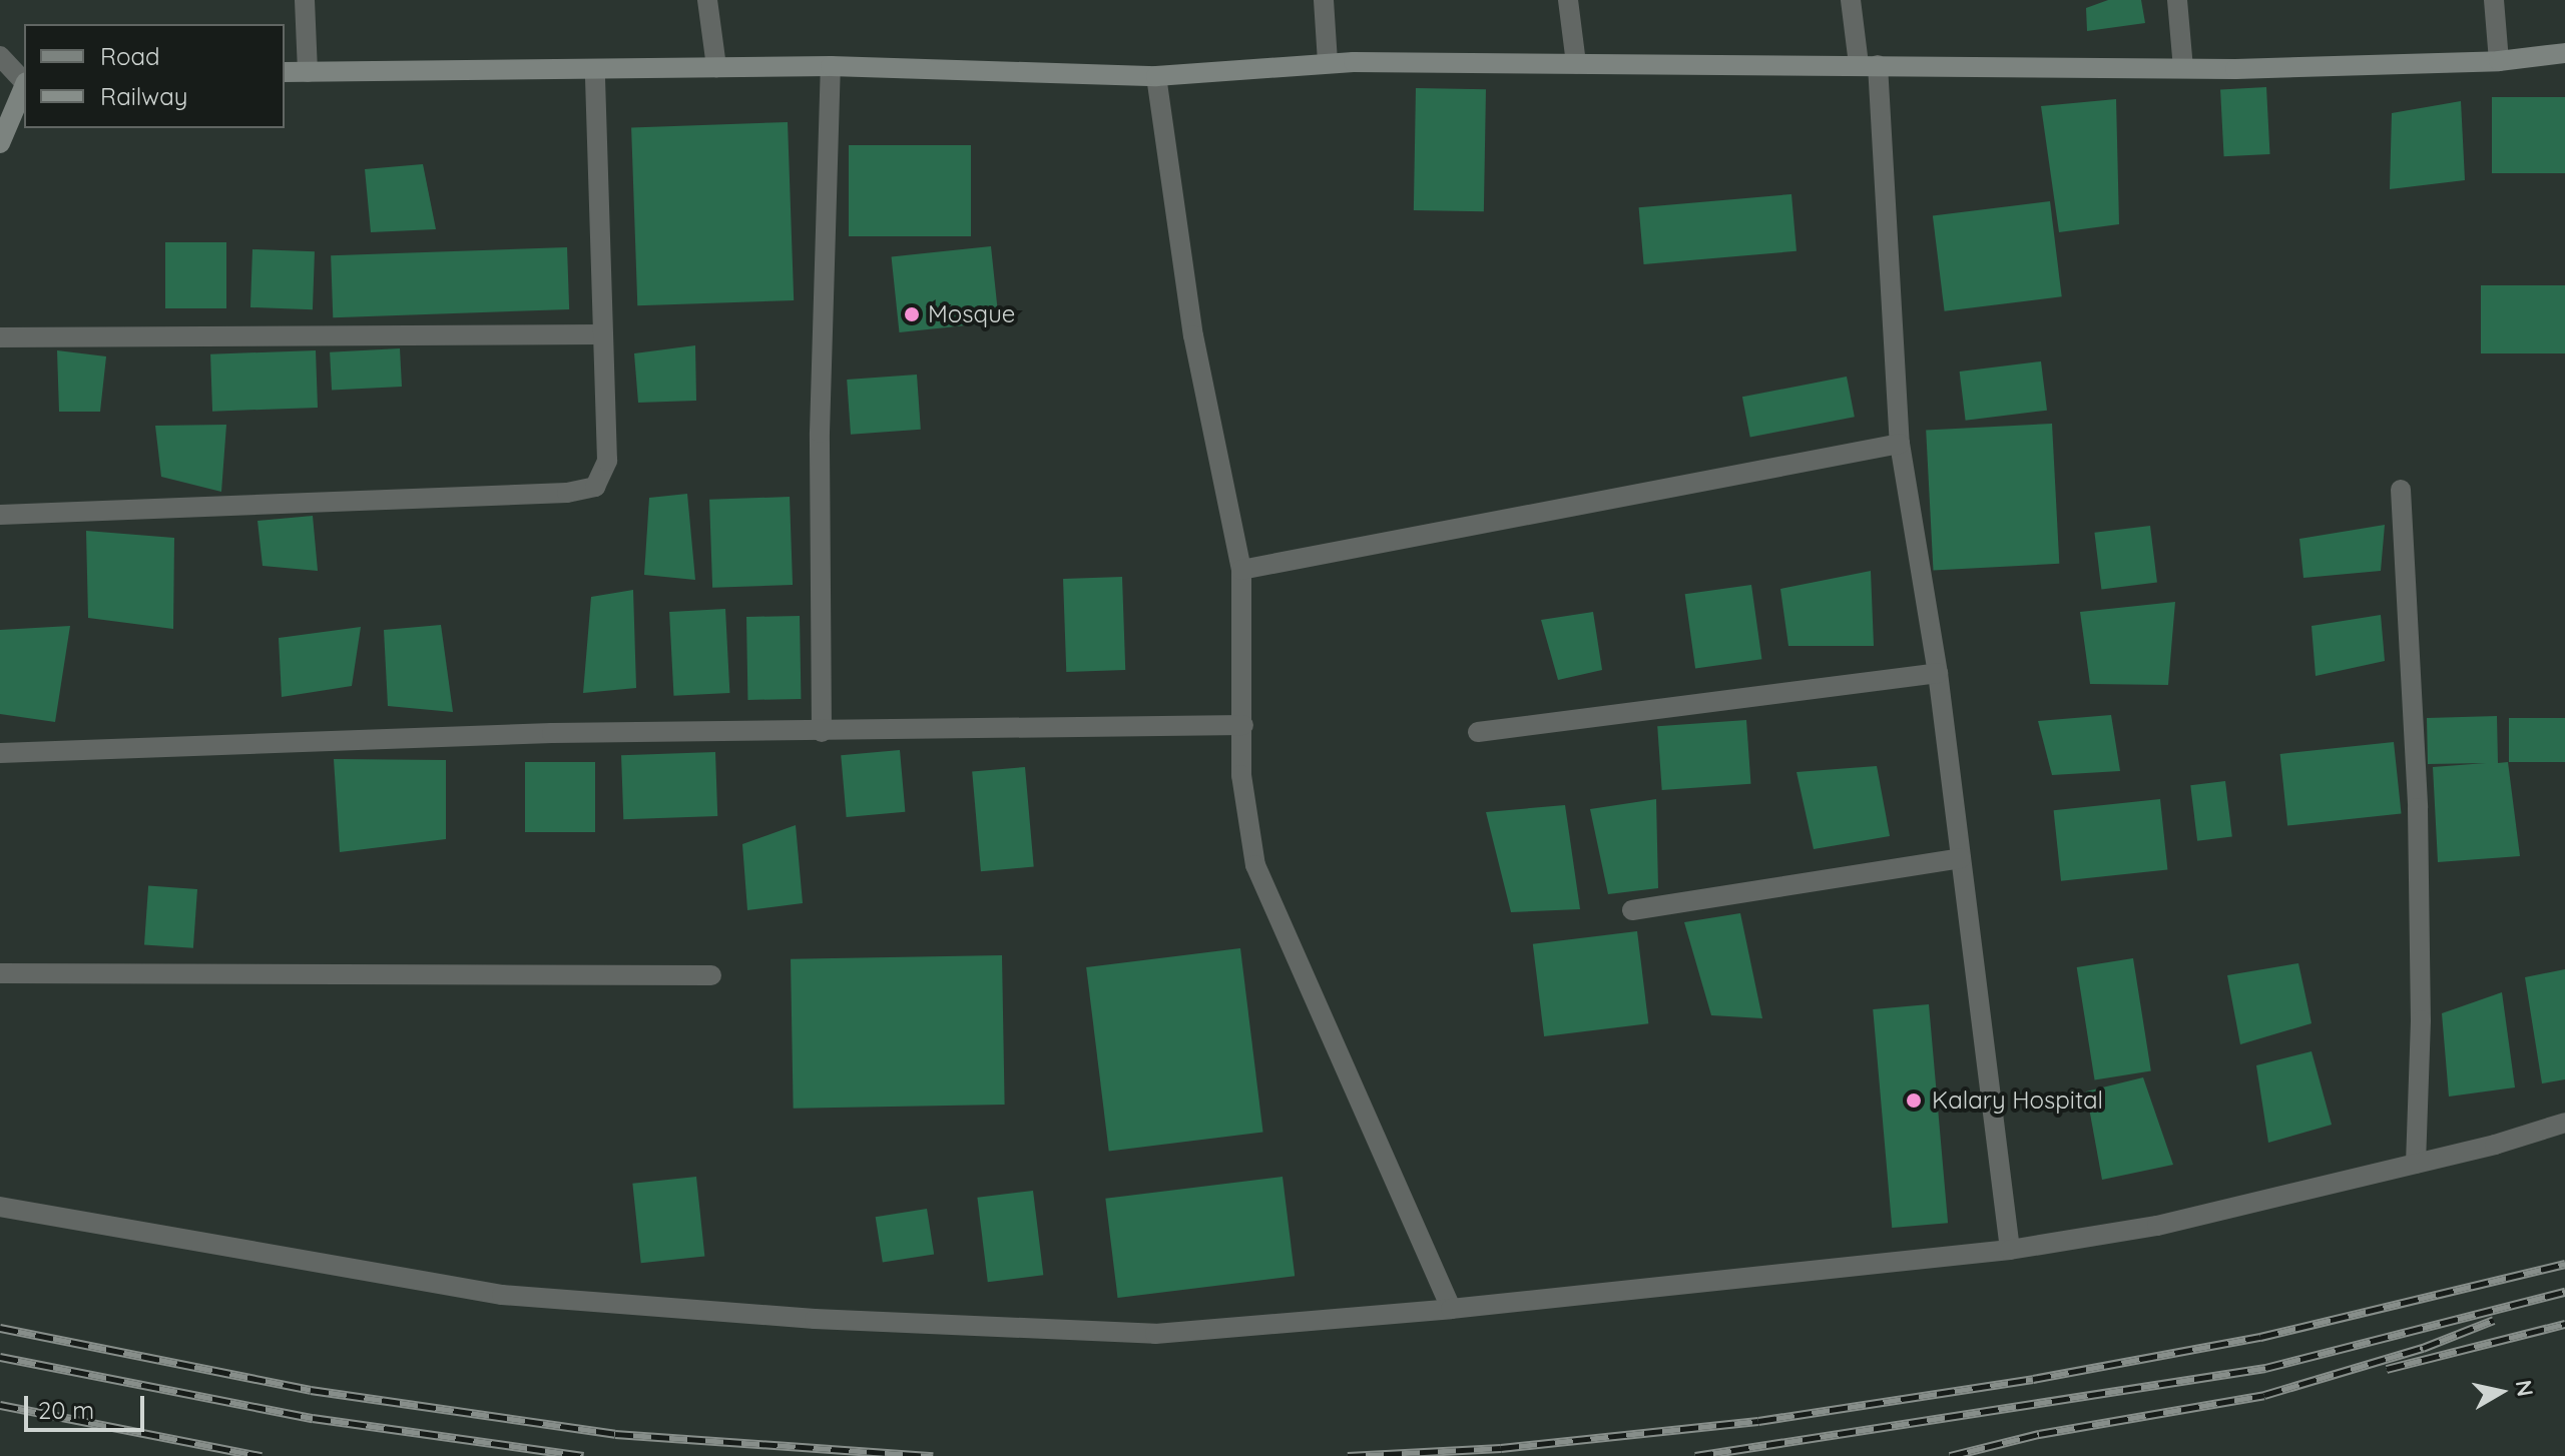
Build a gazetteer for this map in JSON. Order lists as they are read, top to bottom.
{
  "places": ["Mosque", "Kalary Hospital"],
  "legend": ["Road", "Railway"],
  "scale_bar": "20 m",
  "north": "right"
}
